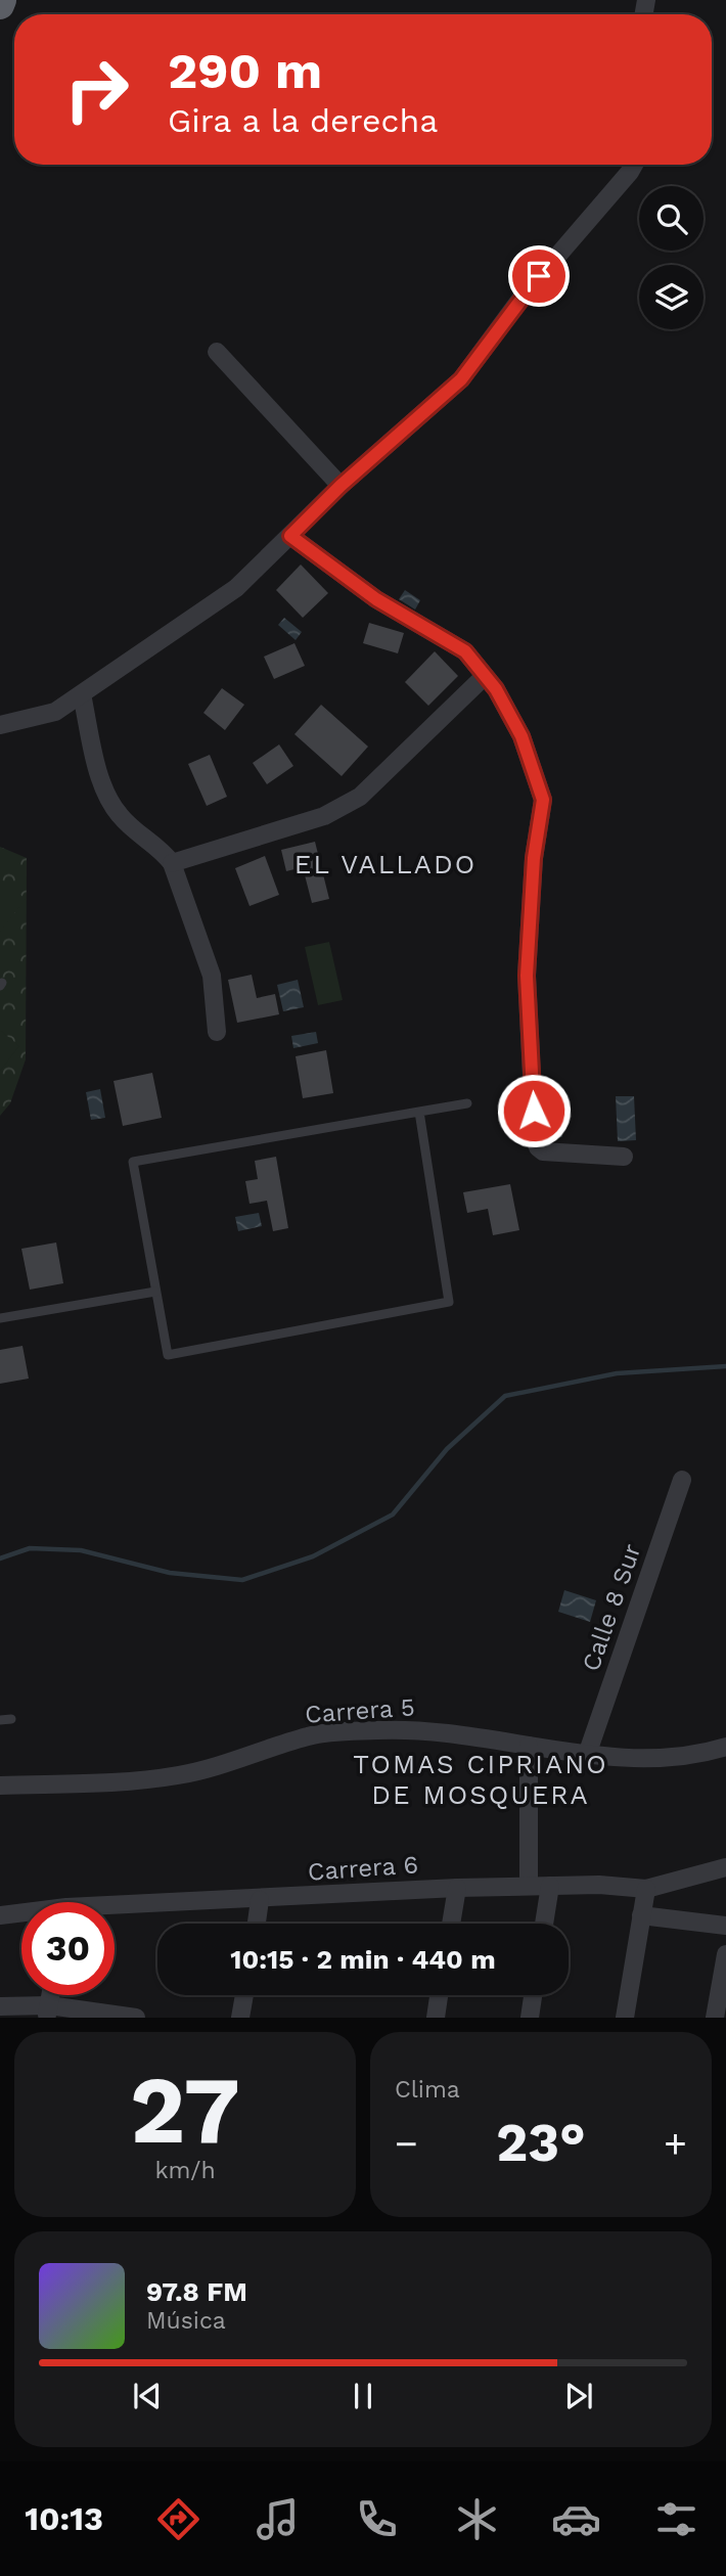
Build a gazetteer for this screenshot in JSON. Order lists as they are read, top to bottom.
{
  "streets": {
    "street": ["Calle 8 Sur", "Carrera 5", "Carrera 6"]
  },
  "crossings": [
    ["Calle 8 Sur", "Carrera 5"]
  ],
  "districts": ["EL VALLADO", "TOMAS CIPRIANO DE MOSQUERA"],
  "page": {
    "turn": ["290 m", "Gira a la derecha"],
    "limit": "30",
    "trip": "10:15 · 2 min · 440 m",
    "tile": [
      ["27", "km/h"],
      "Clima"
    ],
    "heat": ["−", "23°", "+"],
    "song": ["97.8 FM", "Música"],
    "tabs": "10:13"
  }
}
